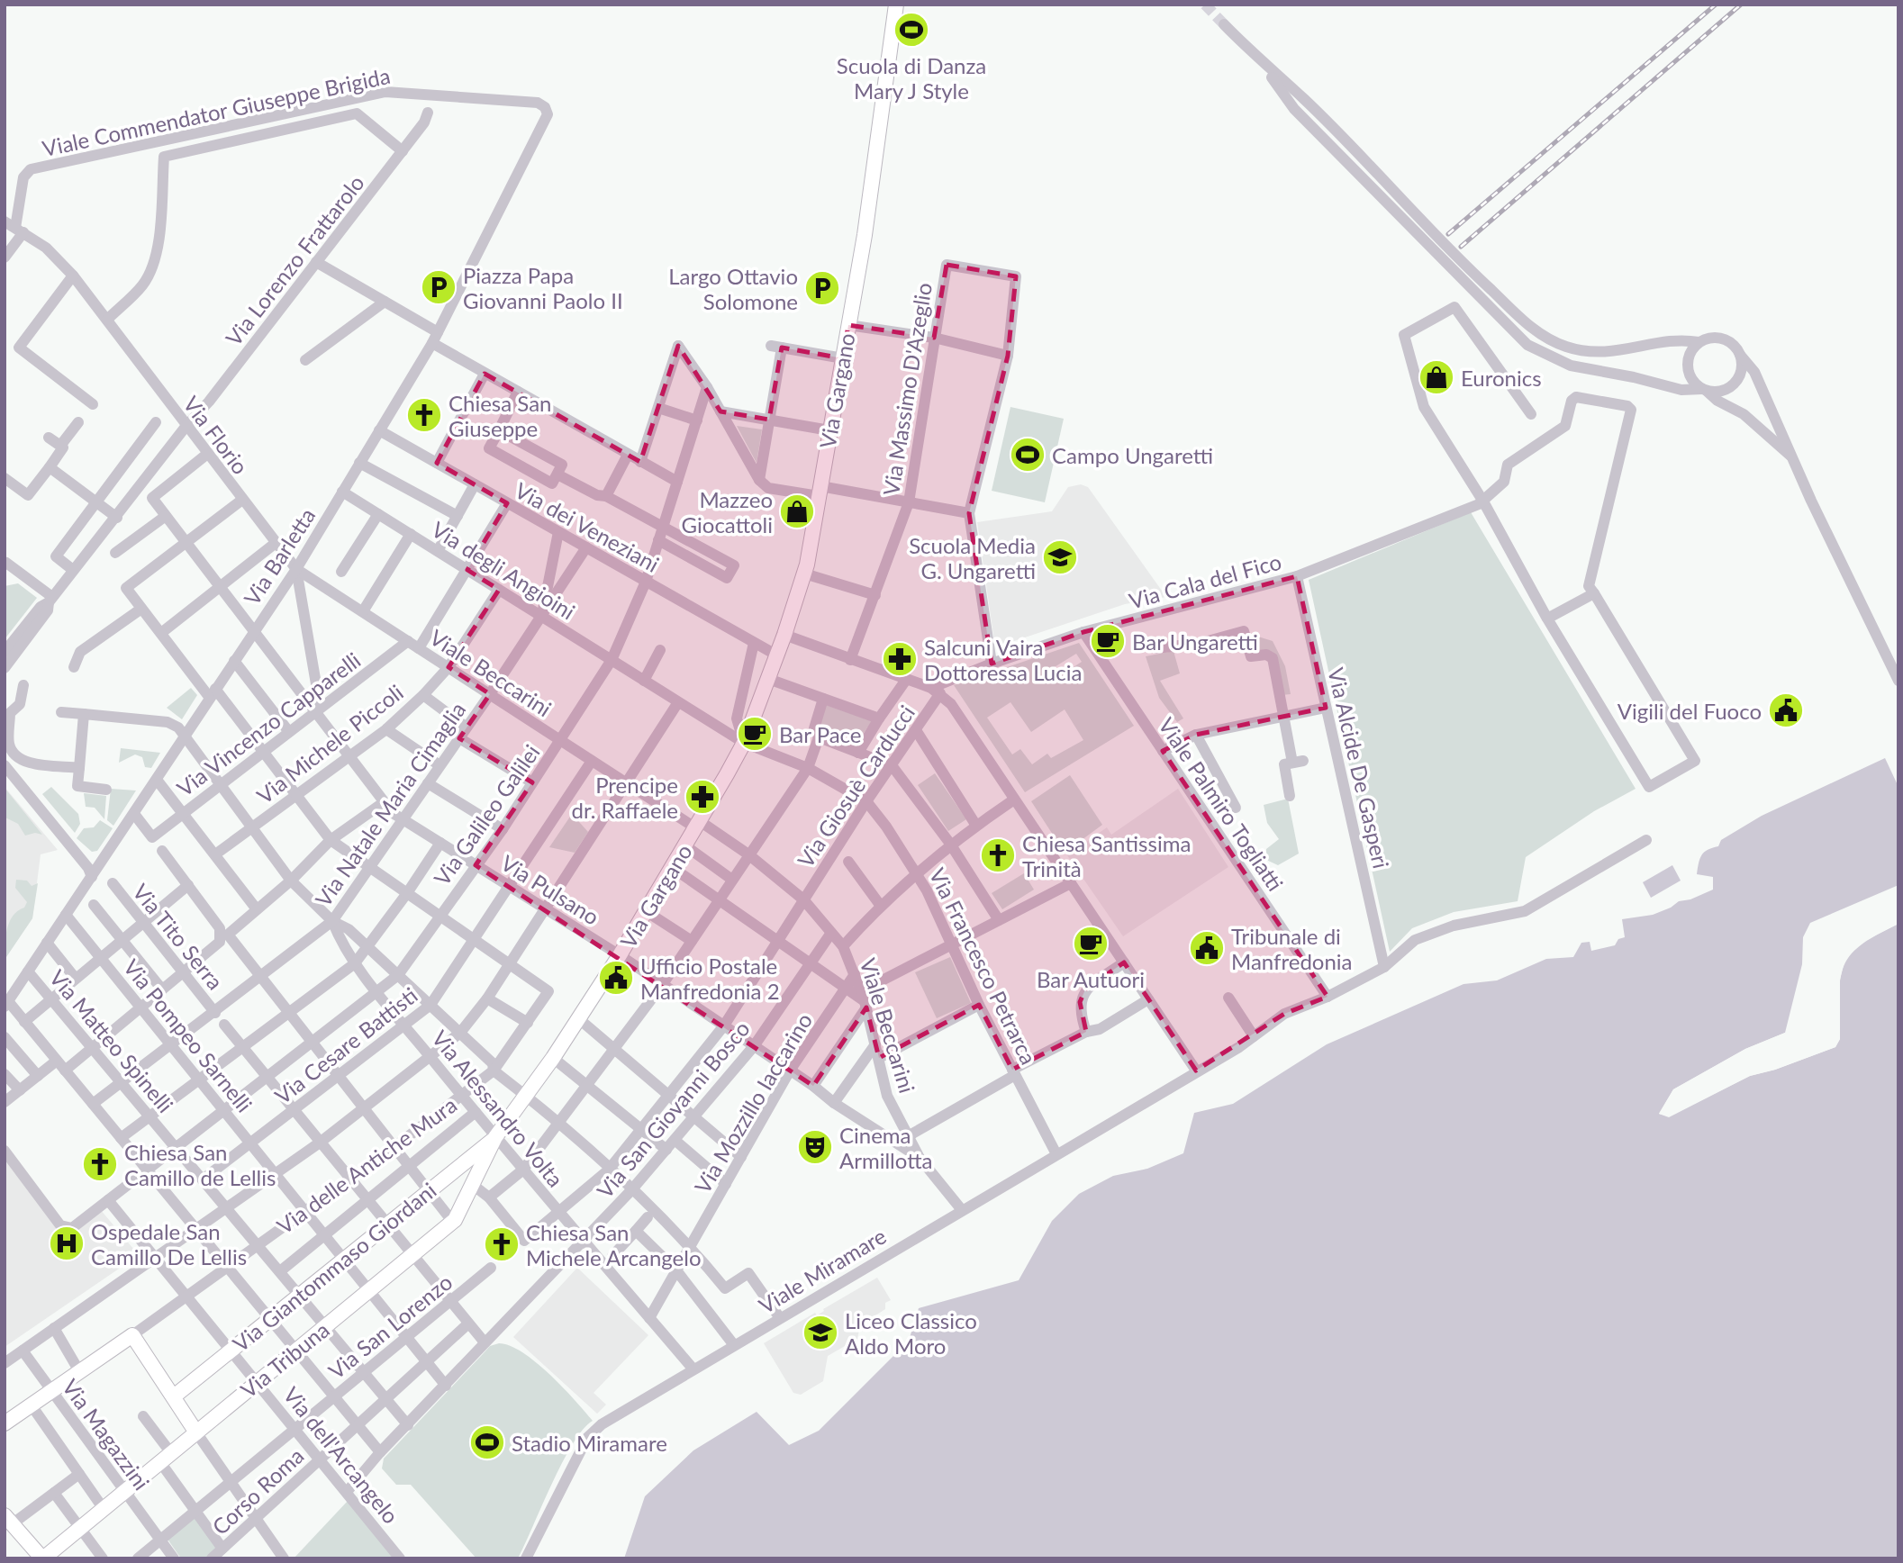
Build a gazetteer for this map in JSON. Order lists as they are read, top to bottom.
{
  "streets": {
    "main road": [
      "Via Gargano",
      "Via delle Antiche Mura",
      "Via Giantommaso Giordani",
      "Via Tribuna"
    ],
    "street": [
      "Viale Commendator Giuseppe Brigida",
      "Via Lorenzo Frattarolo",
      "Via Massimo D'Azeglio",
      "Via Florio",
      "Via dei Veneziani",
      "Via Barletta",
      "Via degli Angioini",
      "Via Cala del Fico",
      "Viale Beccarini",
      "Via Vincenzo Capparelli",
      "Via Michele Piccoli",
      "Via Alcide De Gasperi",
      "Via Giosuè Carducci",
      "Via Natale Maria Cimaglia",
      "Viale Palmiro Togliatti",
      "Via Galileo Galilei",
      "Via Pulsano",
      "Via Tito Serra",
      "Via Francesco Petrarca",
      "Via Pompeo Sarnelli",
      "Via Matteo Spinelli",
      "Via Cesare Battisti",
      "Via Mozzillo Iaccarino",
      "Via Alessandro Volta",
      "Via San Giovanni Bosco",
      "Viale Miramare",
      "Via San Lorenzo",
      "Via Magazzini",
      "Via dell'Arcangelo",
      "Corso Roma"
    ]
  },
  "crossings": [
    ["Viale Commendator Giuseppe Brigida", "Via Florio"],
    ["Viale Commendator Giuseppe Brigida", "Via Barletta"],
    ["Via Lorenzo Frattarolo", "Via Florio"],
    ["Via Gargano", "Via dei Veneziani"],
    ["Via Gargano", "Via degli Angioini"],
    ["Via Gargano", "Viale Beccarini"],
    ["Via Gargano", "Via Pulsano"],
    ["Via Gargano", "Via Alessandro Volta"],
    ["Via Gargano", "Via Giantommaso Giordani"],
    ["Via Gargano", "Via Tribuna"],
    ["Via Florio", "Via Barletta"],
    ["Via Florio", "Viale Beccarini"],
    ["Via Florio", "Via Vincenzo Capparelli"],
    ["Via Florio", "Via Pulsano"],
    ["Via dei Veneziani", "Via Barletta"],
    ["Via dei Veneziani", "Via Natale Maria Cimaglia"],
    ["Via dei Veneziani", "Via Galileo Galilei"],
    ["Via Barletta", "Via degli Angioini"],
    ["Via Barletta", "Viale Beccarini"],
    ["Via Barletta", "Via Vincenzo Capparelli"],
    ["Via Barletta", "Via Pulsano"],
    ["Via Barletta", "Via Pompeo Sarnelli"],
    ["Via Barletta", "Via Matteo Spinelli"],
    ["Via degli Angioini", "Via Michele Piccoli"],
    ["Via degli Angioini", "Via Giosuè Carducci"],
    ["Via degli Angioini", "Via Natale Maria Cimaglia"],
    ["Via degli Angioini", "Via Galileo Galilei"],
    ["Via degli Angioini", "Via Francesco Petrarca"],
    ["Via Cala del Fico", "Via Alcide De Gasperi"],
    ["Via Cala del Fico", "Via Giosuè Carducci"],
    ["Via Cala del Fico", "Viale Palmiro Togliatti"],
    ["Viale Beccarini", "Via Vincenzo Capparelli"],
    ["Viale Beccarini", "Via Michele Piccoli"],
    ["Viale Beccarini", "Via Giosuè Carducci"],
    ["Viale Beccarini", "Via Natale Maria Cimaglia"],
    ["Viale Beccarini", "Via Galileo Galilei"],
    ["Viale Beccarini", "Via Pulsano"],
    ["Viale Beccarini", "Via Cesare Battisti"],
    ["Viale Beccarini", "Via Mozzillo Iaccarino"],
    ["Viale Beccarini", "Via San Giovanni Bosco"],
    ["Viale Beccarini", "Viale Miramare"],
    ["Via Vincenzo Capparelli", "Via Pulsano"],
    ["Via Michele Piccoli", "Via Pulsano"],
    ["Via Alcide De Gasperi", "Viale Miramare"],
    ["Via Giosuè Carducci", "Via Pulsano"],
    ["Via Giosuè Carducci", "Via Francesco Petrarca"],
    ["Via Giosuè Carducci", "Via Alessandro Volta"],
    ["Via Natale Maria Cimaglia", "Via Pulsano"],
    ["Via Natale Maria Cimaglia", "Via Tito Serra"],
    ["Via Natale Maria Cimaglia", "Via Pompeo Sarnelli"],
    ["Via Natale Maria Cimaglia", "Via Matteo Spinelli"],
    ["Via Natale Maria Cimaglia", "Via Alessandro Volta"],
    ["Viale Palmiro Togliatti", "Viale Miramare"],
    ["Via Galileo Galilei", "Via Pulsano"],
    ["Via Galileo Galilei", "Via Pompeo Sarnelli"],
    ["Via Galileo Galilei", "Via Matteo Spinelli"],
    ["Via Galileo Galilei", "Via Alessandro Volta"],
    ["Via Galileo Galilei", "Via dell'Arcangelo"],
    ["Via Pulsano", "Via Cesare Battisti"],
    ["Via Pulsano", "Via Mozzillo Iaccarino"],
    ["Via Pulsano", "Via San Giovanni Bosco"],
    ["Via Francesco Petrarca", "Viale Miramare"],
    ["Via Pompeo Sarnelli", "Via Cesare Battisti"],
    ["Via Pompeo Sarnelli", "Via San Giovanni Bosco"],
    ["Via Pompeo Sarnelli", "Via delle Antiche Mura"],
    ["Via Pompeo Sarnelli", "Via Giantommaso Giordani"],
    ["Via Pompeo Sarnelli", "Via San Lorenzo"],
    ["Via Pompeo Sarnelli", "Via Tribuna"],
    ["Via Pompeo Sarnelli", "Corso Roma"],
    ["Via Matteo Spinelli", "Via Cesare Battisti"],
    ["Via Matteo Spinelli", "Via San Giovanni Bosco"],
    ["Via Matteo Spinelli", "Via delle Antiche Mura"],
    ["Via Matteo Spinelli", "Via Giantommaso Giordani"],
    ["Via Matteo Spinelli", "Via San Lorenzo"],
    ["Via Matteo Spinelli", "Via Tribuna"],
    ["Via Matteo Spinelli", "Corso Roma"],
    ["Via Cesare Battisti", "Via Alessandro Volta"],
    ["Via Mozzillo Iaccarino", "Via Alessandro Volta"],
    ["Via Alessandro Volta", "Via San Giovanni Bosco"],
    ["Via Alessandro Volta", "Via delle Antiche Mura"],
    ["Via Alessandro Volta", "Via Giantommaso Giordani"],
    ["Via Alessandro Volta", "Viale Miramare"],
    ["Via Alessandro Volta", "Via Tribuna"],
    ["Via San Giovanni Bosco", "Via dell'Arcangelo"],
    ["Via delle Antiche Mura", "Via Magazzini"],
    ["Via delle Antiche Mura", "Via dell'Arcangelo"],
    ["Via Giantommaso Giordani", "Via Tribuna"],
    ["Via Giantommaso Giordani", "Via dell'Arcangelo"],
    ["Via San Lorenzo", "Via Magazzini"],
    ["Via San Lorenzo", "Via dell'Arcangelo"],
    ["Via Tribuna", "Via Magazzini"],
    ["Via Tribuna", "Via dell'Arcangelo"],
    ["Via dell'Arcangelo", "Corso Roma"]
  ],
  "places": {
    "sports": ["Scuola di Danza Mary J Style", "Campo Ungaretti", "Stadio Miramare"],
    "parking": ["Piazza Papa Giovanni Paolo II", "Largo Ottavio Solomone"],
    "shop": ["Euronics", "Mazzeo Giocattoli"],
    "church": [
      "Chiesa San Giuseppe",
      "Chiesa Santissima Trinità",
      "Chiesa San Camillo de Lellis",
      "Chiesa San Michele Arcangelo"
    ],
    "school or university": ["Scuola Media G. Ungaretti", "Liceo Classico Aldo Moro"],
    "cafe": ["Bar Ungaretti", "Bar Pace", "Bar Autuori"],
    "pharmacy": ["Salcuni Vaira Dottoressa Lucia", "Prencipe dr. Raffaele"],
    "public building": ["Vigili del Fuoco", "Tribunale di Manfredonia", "Ufficio Postale Manfredonia 2"],
    "theatre": ["Cinema Armillotta"],
    "hospital": ["Ospedale San Camillo De Lellis"]
  }
}
